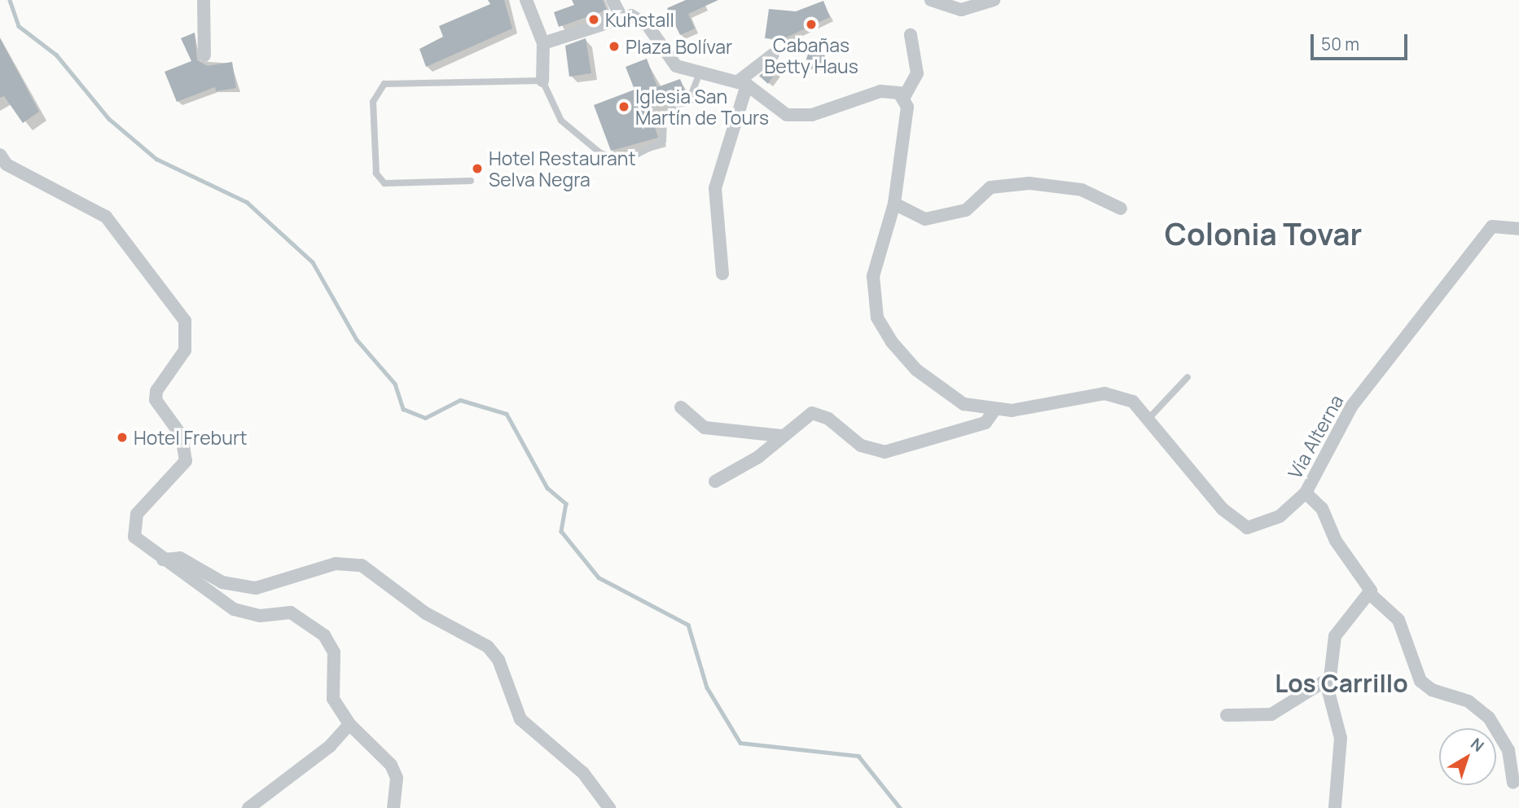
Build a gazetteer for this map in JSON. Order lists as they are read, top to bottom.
{
  "streets": {
    "street": ["Vía Alterna"]
  },
  "districts": ["Colonia Tovar", "Los Carrillo"],
  "places": [
    "Kuhstall",
    "Cabañas Betty Haus",
    "Plaza Bolívar",
    "Iglesia San Martín de Tours",
    "Hotel Restaurant Selva Negra",
    "Hotel Freburt"
  ],
  "scale_bar": "50 m",
  "north": "top right"
}
